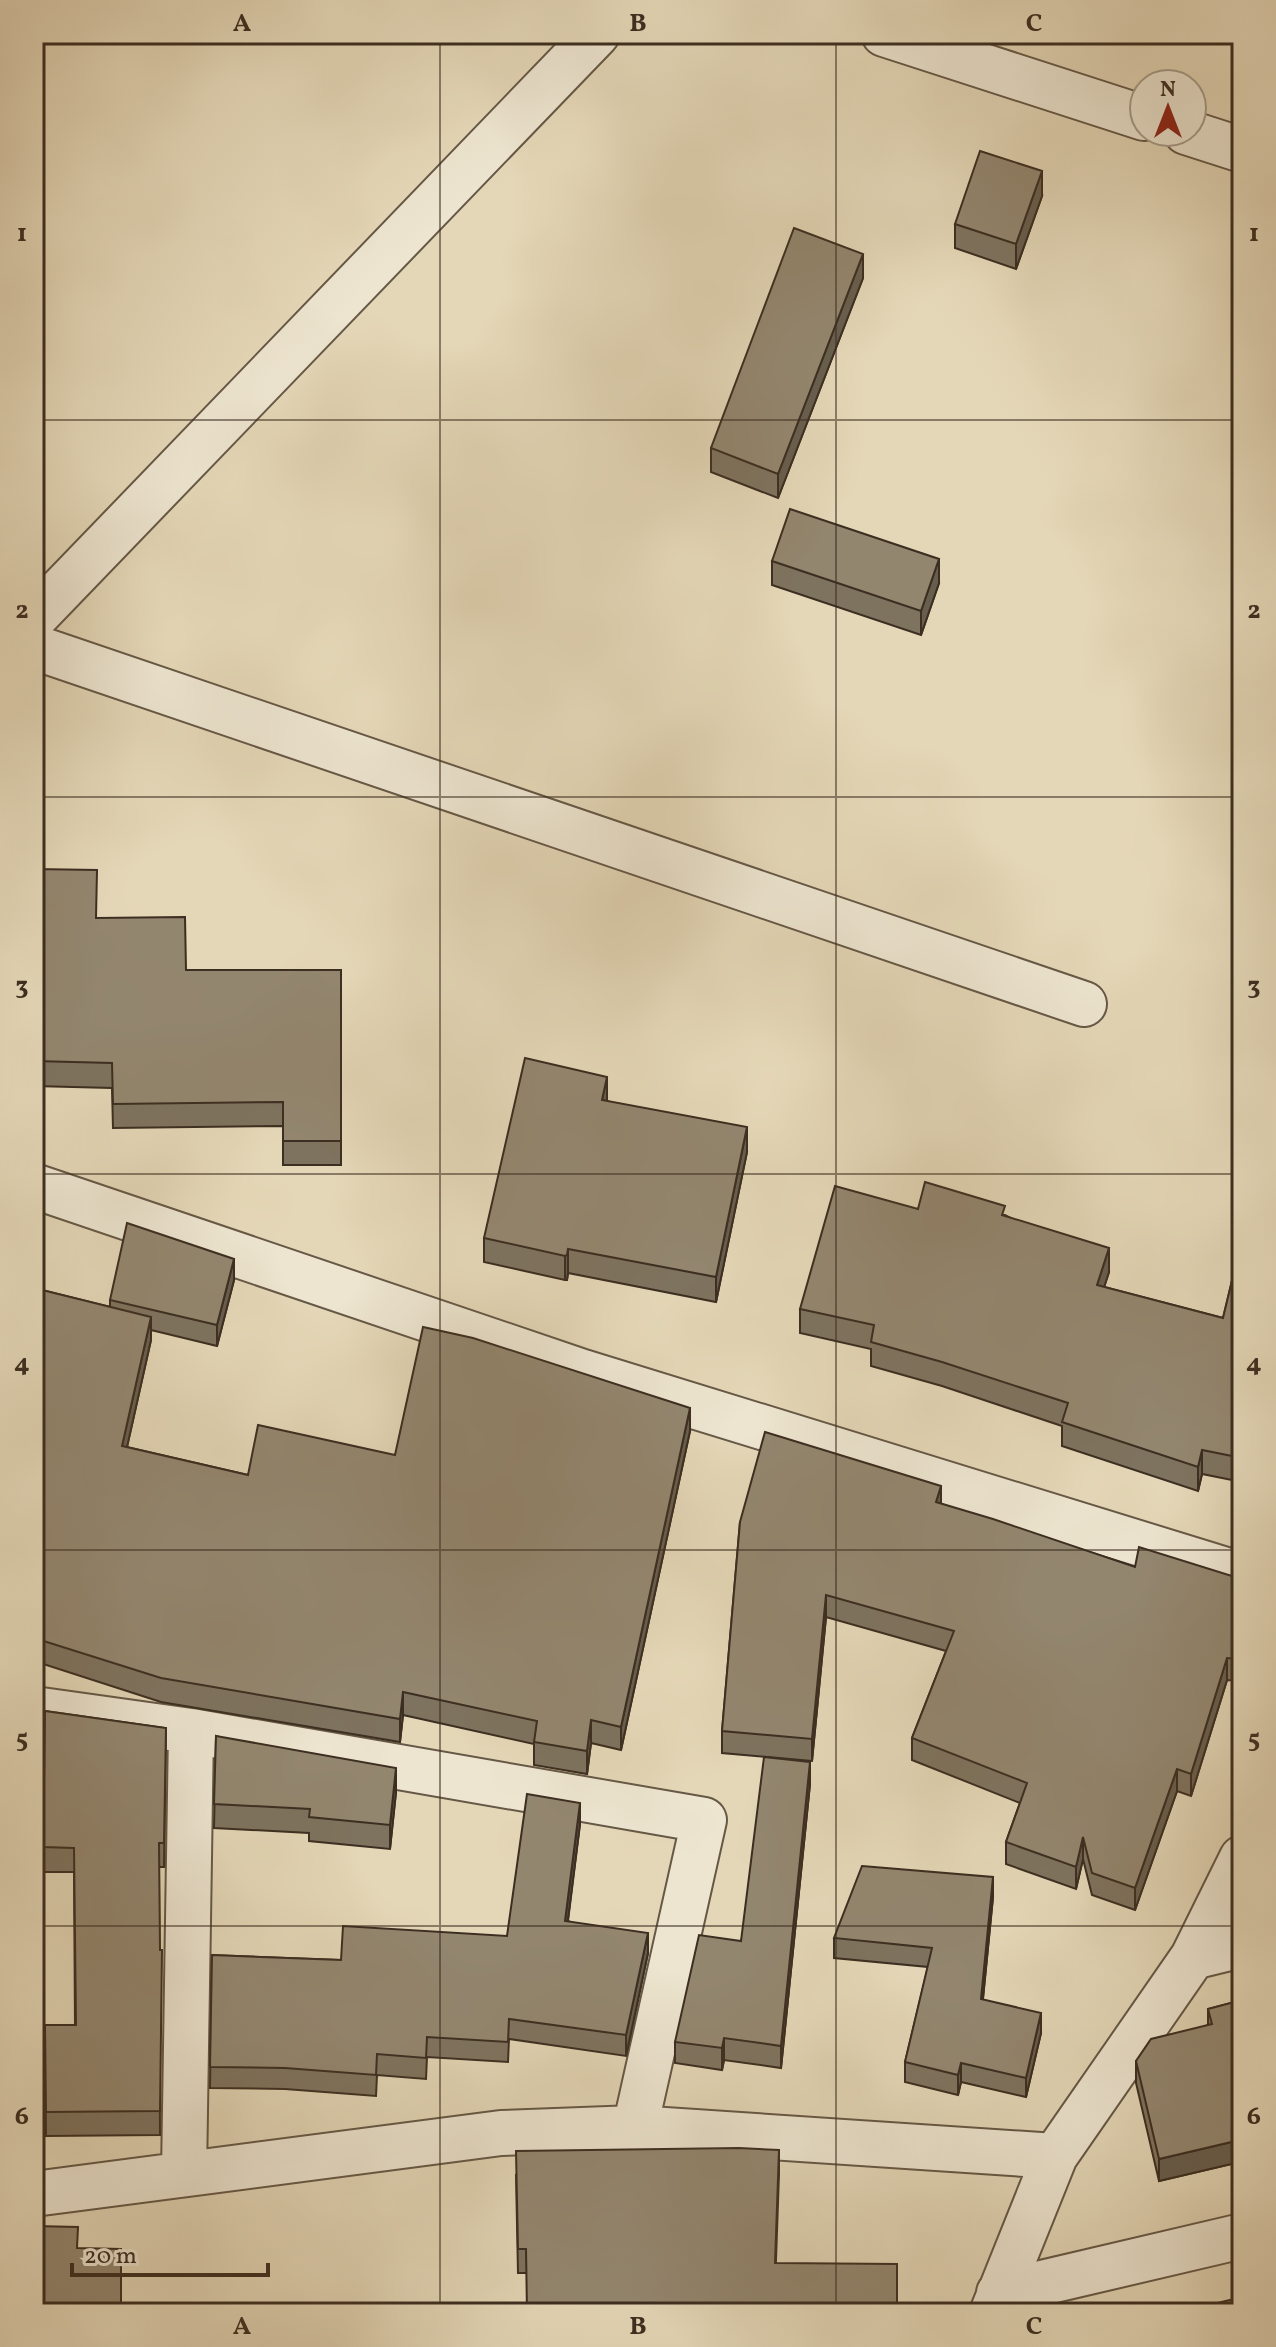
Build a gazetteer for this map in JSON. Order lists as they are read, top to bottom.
{
  "scale_bar": "20 m",
  "north": "top",
  "grid": {
    "columns": ["A", "B", "C"],
    "rows": [
      "1",
      "2",
      "3",
      "4",
      "5",
      "6"
    ]
  }
}
